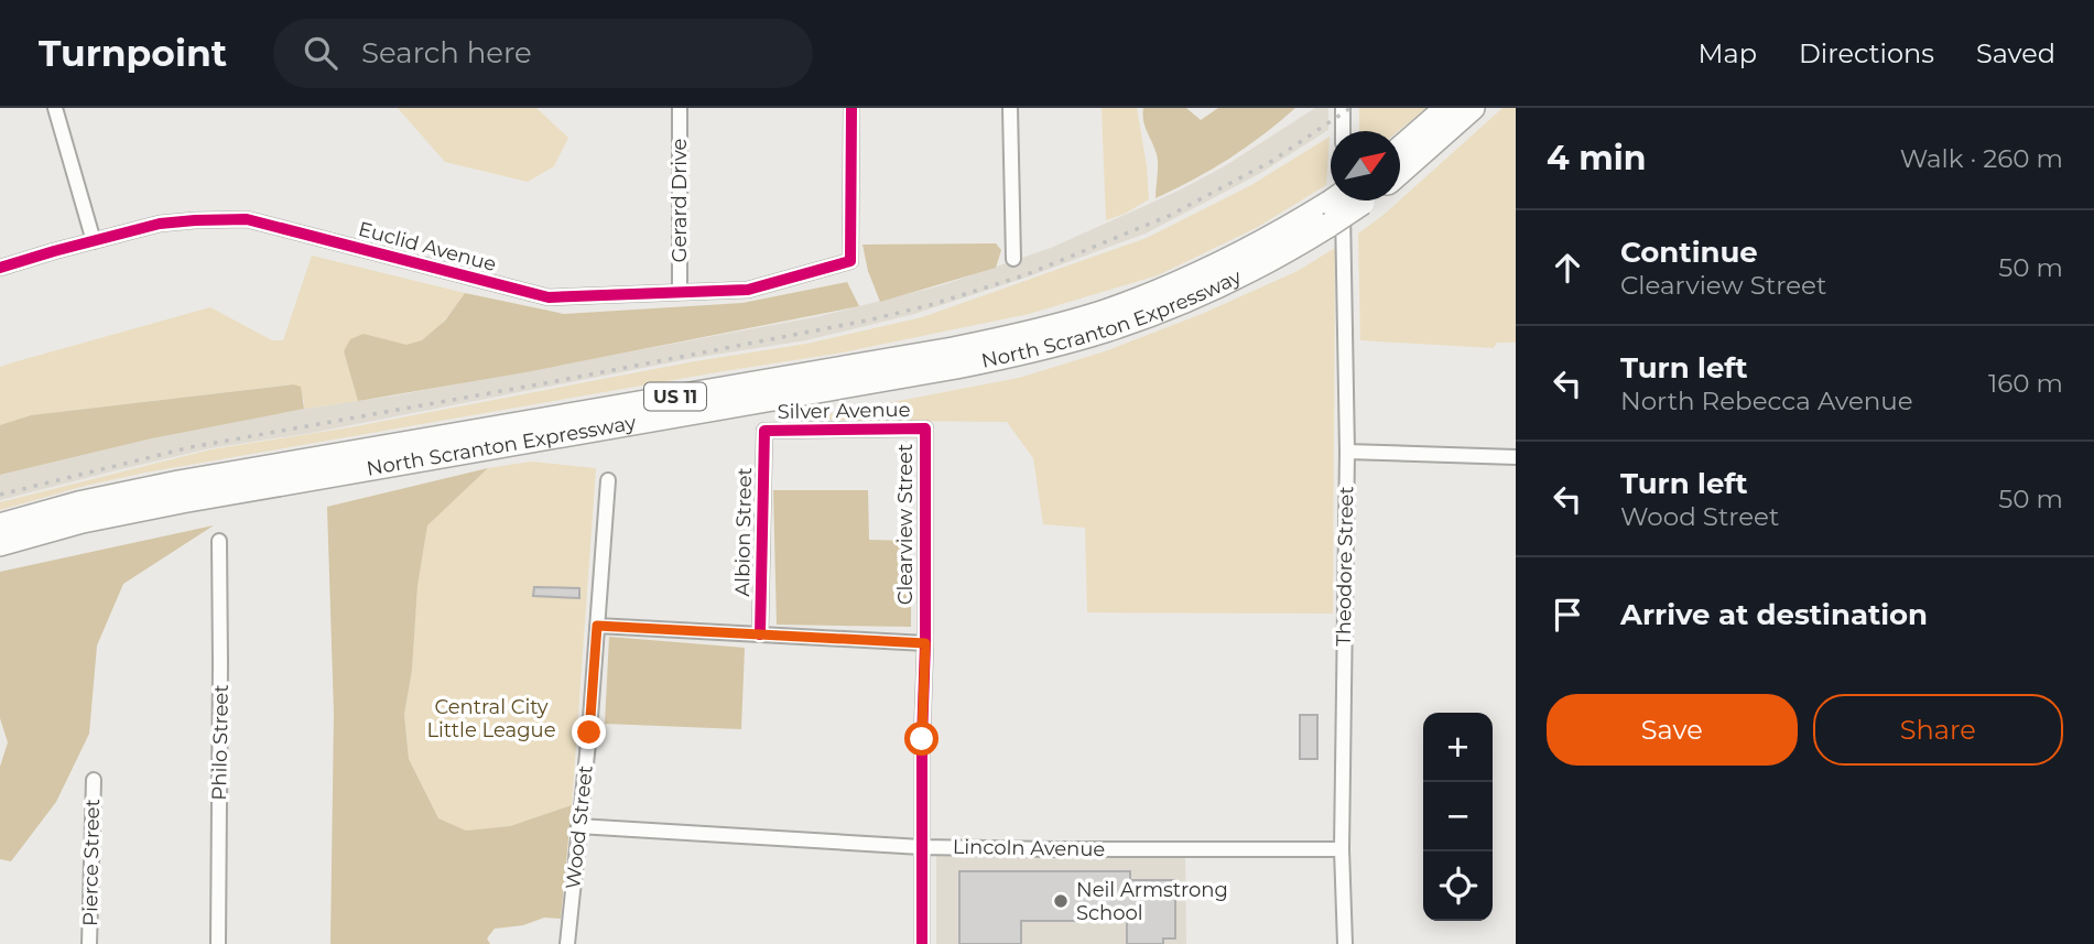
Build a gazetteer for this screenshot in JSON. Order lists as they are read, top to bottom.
{
  "streets": {
    "highway": ["North Scranton Expressway", "US 11"],
    "street": [
      "Gerard Drive",
      "Euclid Avenue",
      "Silver Avenue",
      "Clearview Street",
      "Albion Street",
      "Theodore Street",
      "Philo Street",
      "Wood Street",
      "Lincoln Avenue",
      "Pierce Street"
    ]
  },
  "crossings": [
    ["Gerard Drive", "Euclid Avenue"],
    ["Silver Avenue", "Clearview Street"],
    ["Silver Avenue", "Albion Street"],
    ["Clearview Street", "Lincoln Avenue"],
    ["Theodore Street", "Lincoln Avenue"],
    ["Wood Street", "Lincoln Avenue"]
  ],
  "parks": ["Central City Little League"],
  "places": ["Neil Armstrong School"],
  "north": "top right",
  "page": {
    "header": "Turnpoint",
    "search": "Search here",
    "nav": ["Map", "Directions", "Saved"],
    "heading": ["4 min", "Walk · 260 m"],
    "list": [
      ["Continue", "Clearview Street", "50 m"],
      ["Turn left", "North Rebecca Avenue", "160 m"],
      ["Turn left", "Wood Street", "50 m"],
      "Arrive at destination"
    ],
    "buttons": ["Save", "Share"],
    "map_buttons": ["+", "−"]
  }
}
